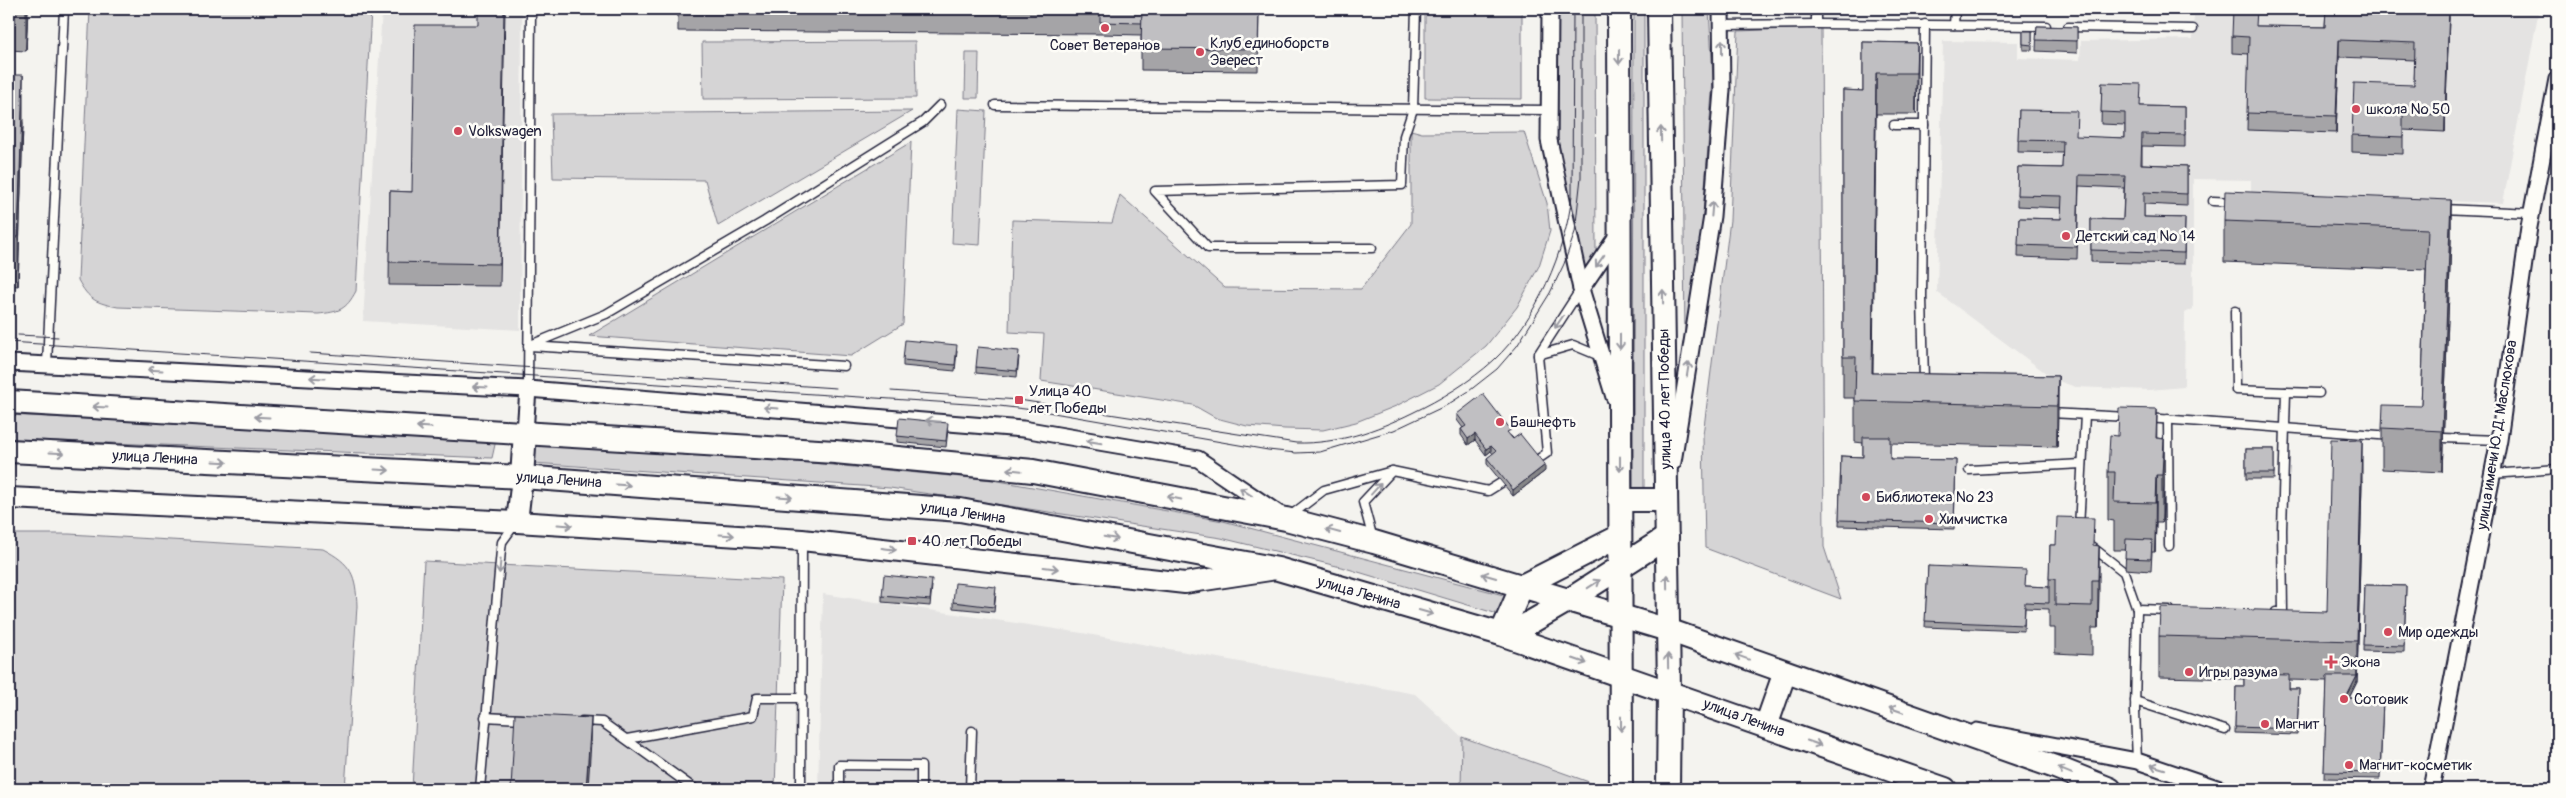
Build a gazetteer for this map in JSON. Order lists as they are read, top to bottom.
{
  "streets": {
    "main road": ["улица 40 лет Победы", "улица Ленина"],
    "street": ["улица имени Ю. Д. Маслюкова"]
  },
  "crossings": [
    ["улица 40 лет Победы", "улица Ленина"]
  ],
  "places": {
    "other": [
      "Совет Ветеранов",
      "Клуб единоборств Эверест",
      "школа № 50",
      "Volkswagen",
      "Детский сад № 14",
      "Башнефть",
      "Библиотека № 23",
      "Химчистка",
      "Мир одежды",
      "Игры разума",
      "Сотовик",
      "Магнит",
      "Магнит-косметик"
    ],
    "transit": ["Улица 40 лет Победы", "40 лет Победы"],
    "health": ["Экона"]
  }
}
